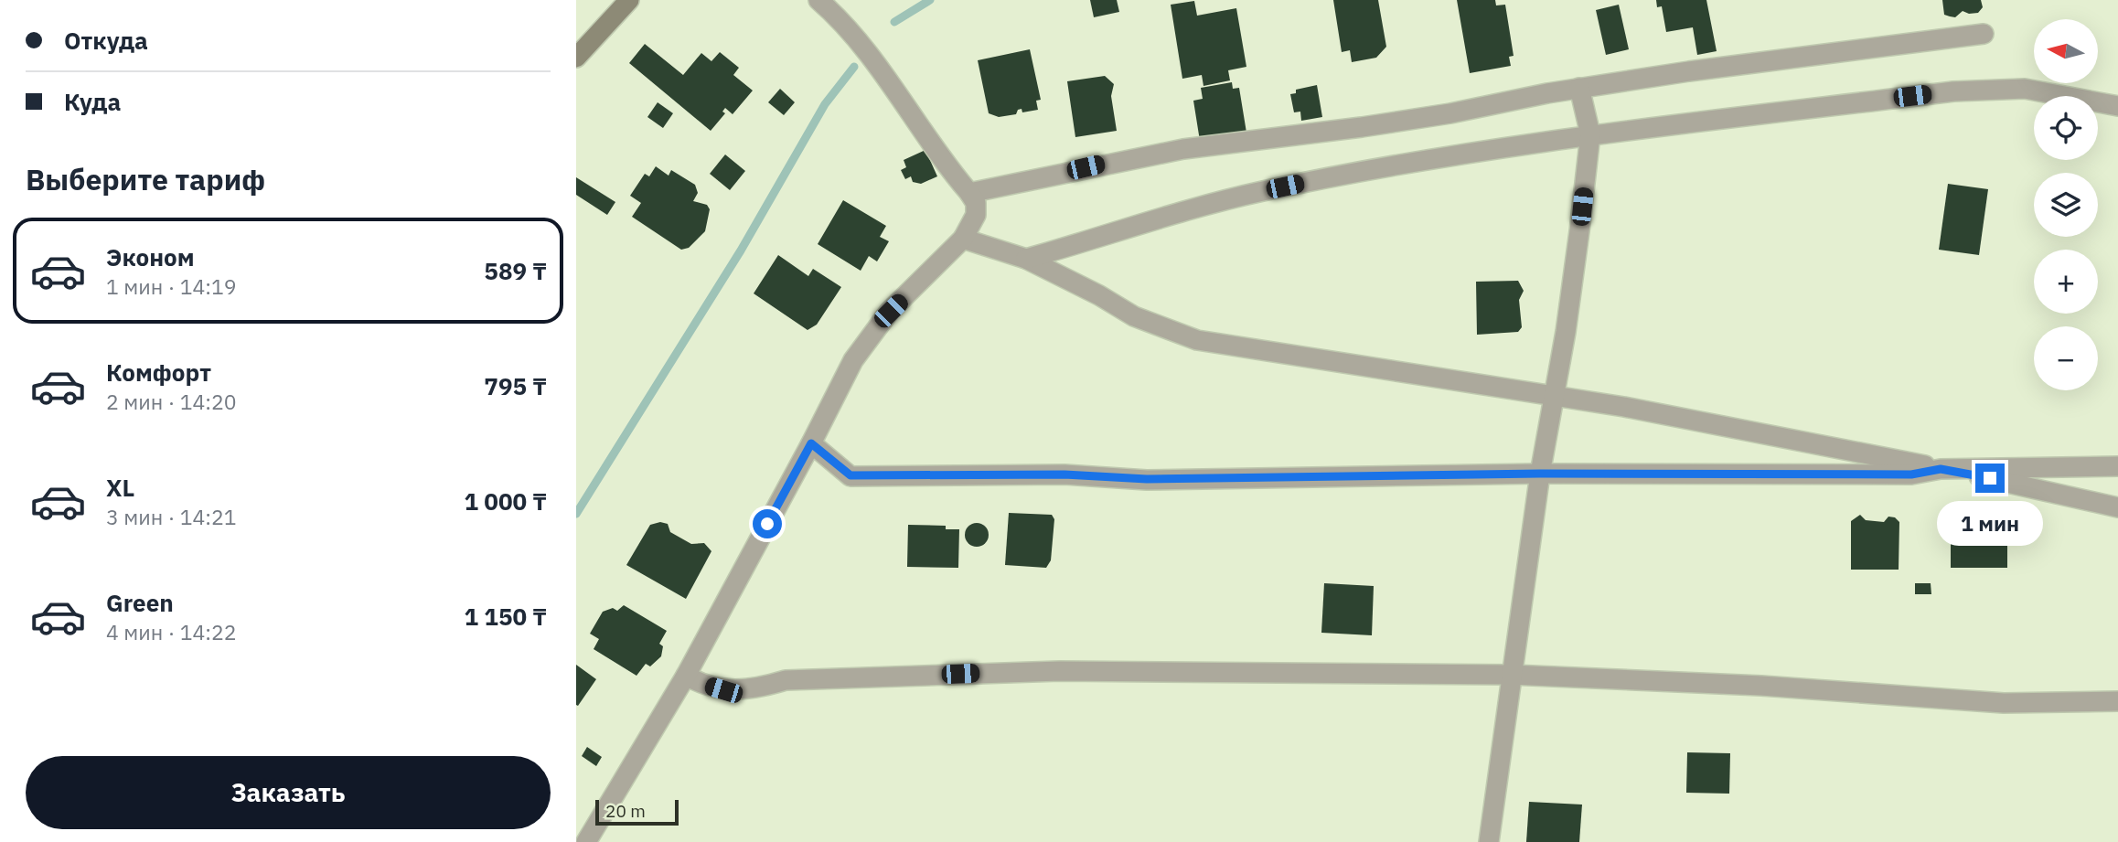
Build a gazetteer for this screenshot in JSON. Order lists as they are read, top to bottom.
{
  "scale_bar": "20 m",
  "north": "left",
  "page": {
    "banner": ["Откуда", "Куда"],
    "map_buttons": ["+", "−"],
    "heading": "Выберите тариф",
    "list": [
      {
        "name": "Эконом",
        "note": "1 мин · 14:19",
        "value": "589 ₸"
      },
      {
        "name": "Комфорт",
        "note": "2 мин · 14:20",
        "value": "795 ₸"
      },
      {
        "name": "XL",
        "note": "3 мин · 14:21",
        "value": "1 000 ₸"
      },
      {
        "name": "Green",
        "note": "4 мин · 14:22",
        "value": "1 150 ₸"
      }
    ],
    "bubble": "1 мин",
    "buttons": "Заказать",
    "scale": "20 m"
  }
}
